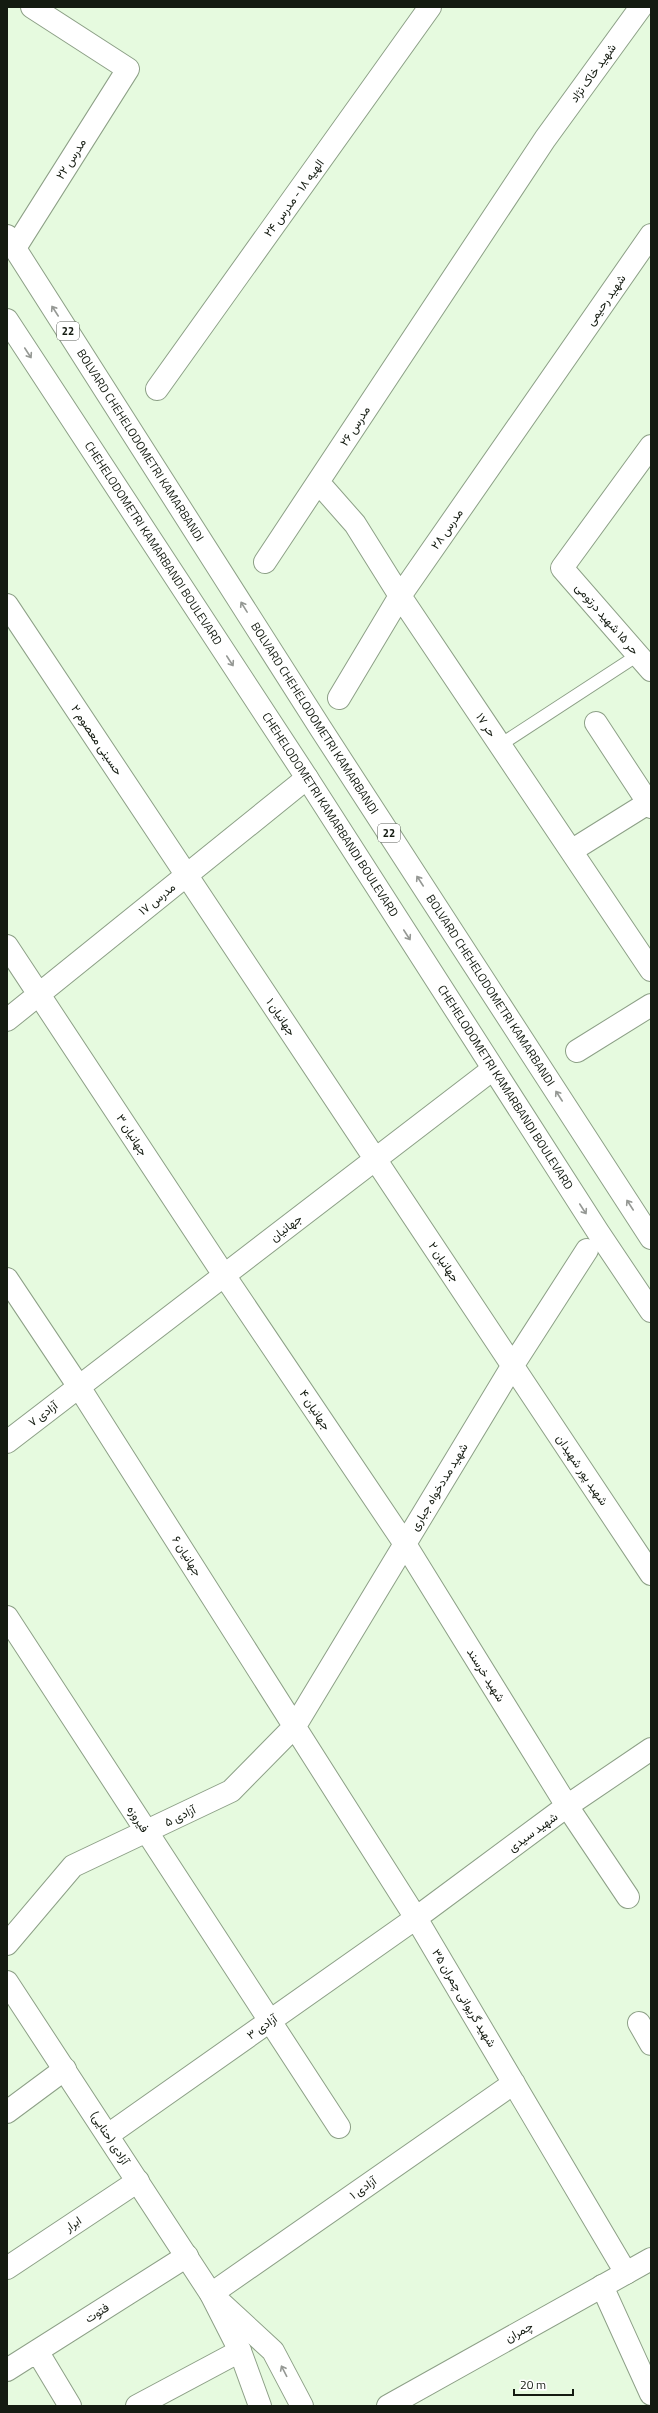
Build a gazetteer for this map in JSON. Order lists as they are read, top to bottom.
{
  "streets": {
    "street": [
      "شهید خاک نژاد",
      "مدرس ۲۲",
      "الهیه ۱۸ - مدرس ۲۴",
      "شهید رحیمی",
      "22",
      "مدرس ۲۶",
      "BOLVARD CHEHELODOMETRI KAMARBANDI",
      "مدرس ۲۸",
      "CHEHELODOMETRI KAMARBANDI BOULEVARD",
      "حر ۱۵ شهید درتومی",
      "حر ۱۷",
      "حسینی معصوم ۲",
      "مدرس ۱۷",
      "جهانیان ۱",
      "جهانیان ۳",
      "جهانیان",
      "جهانیان ۲",
      "جهانیان ۴",
      "آزادی ۷",
      "شهید پور شهیدان",
      "شهید مددخواه جباری",
      "جهانیان ۶",
      "شهید خرسند",
      "آزادی ۵",
      "فیروزه",
      "شهید سیدی",
      "شهید گریوانی چمران ۳۵",
      "آزادی ۳",
      "آزادی (حنایی)",
      "آزادی ۱",
      "ابرار",
      "فتوت",
      "چمران"
    ]
  },
  "crossings": [
    ["شهید خاک نژاد", "مدرس ۲۶"],
    ["مدرس ۲۲", "BOLVARD CHEHELODOMETRI KAMARBANDI"],
    ["شهید رحیمی", "مدرس ۲۸"],
    ["مدرس ۲۶", "حر ۱۷"],
    ["مدرس ۲۸", "حر ۱۷"],
    ["CHEHELODOMETRI KAMARBANDI BOULEVARD", "مدرس ۱۷"],
    ["CHEHELODOMETRI KAMARBANDI BOULEVARD", "جهانیان"],
    ["حسینی معصوم ۲", "مدرس ۱۷"],
    ["حسینی معصوم ۲", "جهانیان ۱"],
    ["مدرس ۱۷", "جهانیان ۱"],
    ["مدرس ۱۷", "جهانیان ۳"],
    ["جهانیان ۱", "جهانیان"],
    ["جهانیان ۱", "جهانیان ۲"],
    ["جهانیان ۳", "جهانیان"],
    ["جهانیان ۳", "جهانیان ۴"],
    ["جهانیان", "جهانیان ۲"],
    ["جهانیان", "جهانیان ۴"],
    ["جهانیان", "آزادی ۷"],
    ["جهانیان", "جهانیان ۶"],
    ["جهانیان ۲", "شهید پور شهیدان"],
    ["جهانیان ۲", "شهید مددخواه جباری"],
    ["جهانیان ۴", "شهید مددخواه جباری"],
    ["جهانیان ۴", "شهید خرسند"],
    ["آزادی ۷", "جهانیان ۶"],
    ["شهید پور شهیدان", "شهید مددخواه جباری"],
    ["شهید مددخواه جباری", "جهانیان ۶"],
    ["شهید مددخواه جباری", "شهید خرسند"],
    ["شهید مددخواه جباری", "آزادی ۵"],
    ["شهید مددخواه جباری", "شهید گریوانی چمران ۳۵"],
    ["جهانیان ۶", "آزادی ۵"],
    ["جهانیان ۶", "شهید گریوانی چمران ۳۵"],
    ["شهید خرسند", "شهید سیدی"],
    ["آزادی ۵", "فیروزه"],
    ["آزادی ۵", "شهید گریوانی چمران ۳۵"],
    ["فیروزه", "آزادی ۳"],
    ["شهید سیدی", "شهید گریوانی چمران ۳۵"],
    ["شهید سیدی", "آزادی ۳"],
    ["شهید گریوانی چمران ۳۵", "آزادی ۳"],
    ["شهید گریوانی چمران ۳۵", "آزادی ۱"],
    ["شهید گریوانی چمران ۳۵", "چمران"],
    ["آزادی ۳", "آزادی (حنایی)"],
    ["آزادی (حنایی)", "آزادی ۱"],
    ["آزادی (حنایی)", "ابرار"],
    ["آزادی (حنایی)", "فتوت"]
  ],
  "one_way": ["BOLVARD CHEHELODOMETRI KAMARBANDI", "CHEHELODOMETRI KAMARBANDI BOULEVARD"],
  "scale_bar": "20 m"
}
